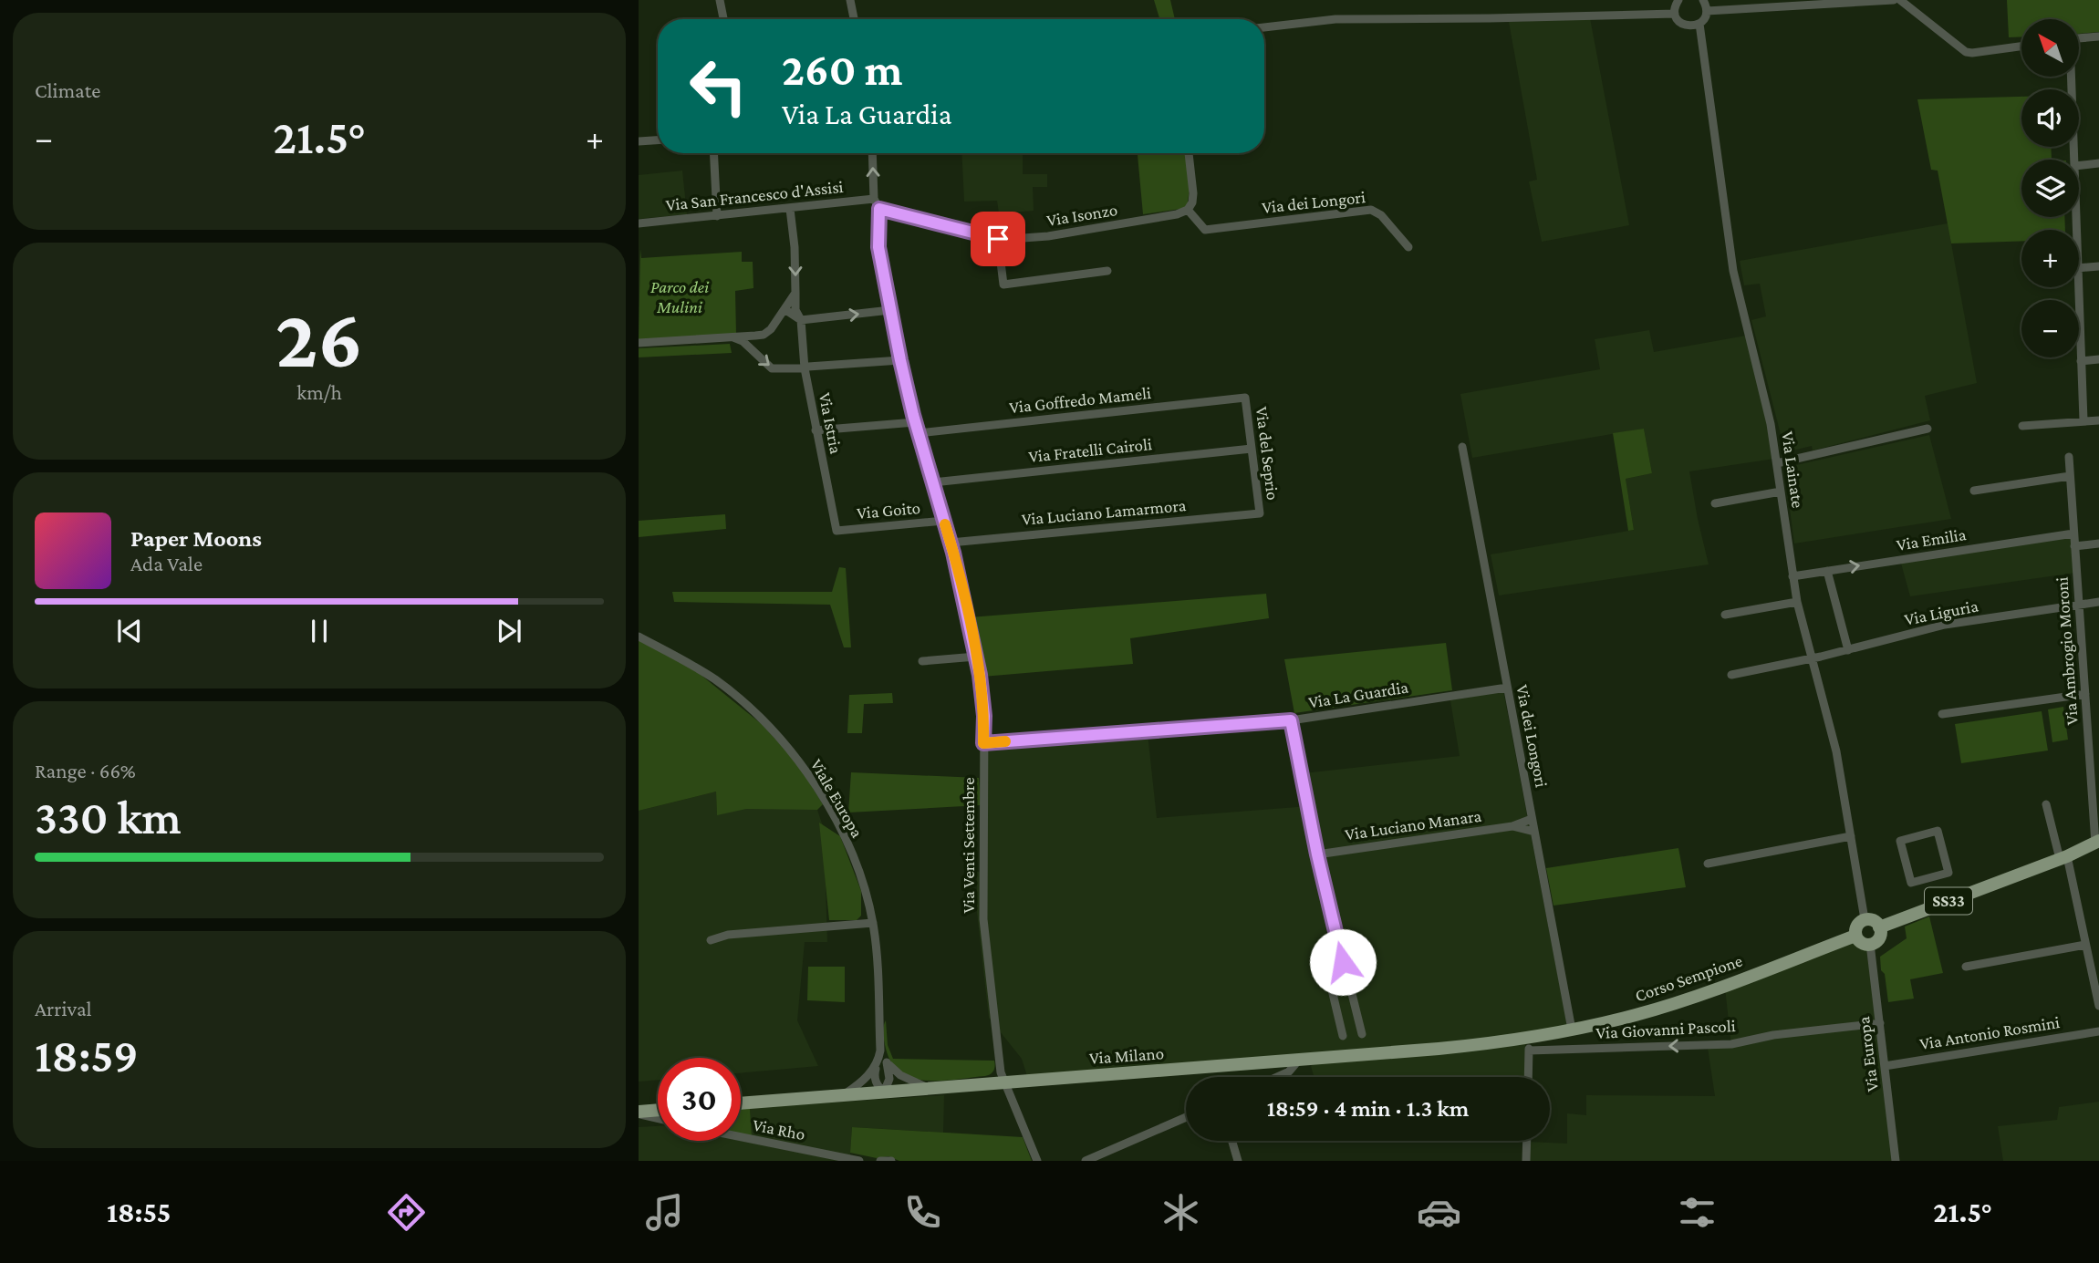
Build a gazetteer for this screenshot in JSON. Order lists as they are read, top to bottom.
{
  "streets": {
    "main road": ["SS33", "Corso Sempione", "Via Milano"],
    "street": [
      "Via San Francesco d'Assisi",
      "Via dei Longori",
      "Via Isonzo",
      "Via Goffredo Mameli",
      "Via Istria",
      "Via Fratelli Cairoli",
      "Via del Seprio",
      "Via Lainate",
      "Via Goito",
      "Via Luciano Lamarmora",
      "Via Emilia",
      "Via Liguria",
      "Via Ambrogio Moroni",
      "Via La Guardia",
      "Viale Europa",
      "Via Luciano Manara",
      "Via Venti Settembre",
      "Via Giovanni Pascoli",
      "Via Antonio Rosmini",
      "Via Europa",
      "Via Rho"
    ]
  },
  "crossings": [
    ["Via San Francesco d'Assisi", "Via Istria"],
    ["Via San Francesco d'Assisi", "Via Venti Settembre"],
    ["Via dei Longori", "Via Isonzo"],
    ["Via dei Longori", "Via La Guardia"],
    ["Via dei Longori", "Via Luciano Manara"],
    ["Via dei Longori", "Corso Sempione"],
    ["Via Isonzo", "Via Venti Settembre"],
    ["Via Goffredo Mameli", "Via del Seprio"],
    ["Via Goffredo Mameli", "Via Venti Settembre"],
    ["Via Istria", "Via Goito"],
    ["Via Fratelli Cairoli", "Via del Seprio"],
    ["Via Fratelli Cairoli", "Via Venti Settembre"],
    ["Via del Seprio", "Via Luciano Lamarmora"],
    ["Via Lainate", "Via Emilia"],
    ["Via Lainate", "Via Liguria"],
    ["Via Lainate", "SS33"],
    ["Via Lainate", "Corso Sempione"],
    ["Via Lainate", "Via Europa"],
    ["Via Goito", "Via Venti Settembre"],
    ["Via Luciano Lamarmora", "Via Venti Settembre"],
    ["Via Emilia", "Via Ambrogio Moroni"],
    ["Via Liguria", "Via Ambrogio Moroni"],
    ["Via Ambrogio Moroni", "SS33"],
    ["Via La Guardia", "Via Venti Settembre"],
    ["Viale Europa", "Via Milano"],
    ["Via Venti Settembre", "Via Milano"],
    ["SS33", "Corso Sempione"],
    ["SS33", "Via Europa"],
    ["Corso Sempione", "Via Giovanni Pascoli"],
    ["Corso Sempione", "Via Europa"],
    ["Corso Sempione", "Via Milano"],
    ["Via Giovanni Pascoli", "Via Europa"],
    ["Via Giovanni Pascoli", "Via Milano"],
    ["Via Antonio Rosmini", "Via Europa"]
  ],
  "one_way": ["Via Giovanni Pascoli"],
  "parks": ["Parco dei Mulini"],
  "north": "top left",
  "page": {
    "tile": [
      "Climate",
      ["26", "km/h"],
      ["Range · 66%", "330 km"],
      ["Arrival", "18:59"]
    ],
    "map_buttons": ["+", "−"],
    "turn": ["260 m", "Via La Guardia"],
    "heat": ["−", "21.5°", "+"],
    "song": ["Paper Moons", "Ada Vale"],
    "limit": "30",
    "trip": "18:59 · 4 min · 1.3 km",
    "tabs": ["18:55", "21.5°"]
  }
}
